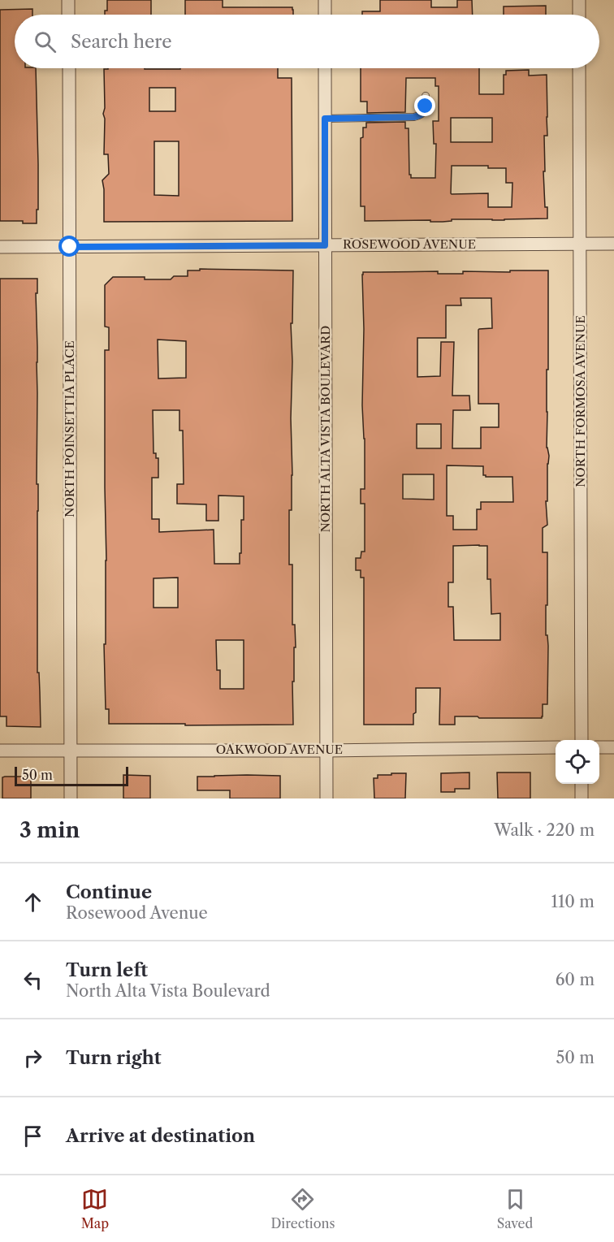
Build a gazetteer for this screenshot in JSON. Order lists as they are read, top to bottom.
{
  "streets": {
    "street": [
      "ROSEWOOD AVENUE",
      "NORTH FORMOSA AVENUE",
      "NORTH POINSETTIA PLACE",
      "NORTH ALTA VISTA BOULEVARD",
      "OAKWOOD AVENUE"
    ]
  },
  "crossings": [
    ["ROSEWOOD AVENUE", "NORTH FORMOSA AVENUE"],
    ["ROSEWOOD AVENUE", "NORTH POINSETTIA PLACE"],
    ["ROSEWOOD AVENUE", "NORTH ALTA VISTA BOULEVARD"],
    ["NORTH POINSETTIA PLACE", "OAKWOOD AVENUE"],
    ["NORTH ALTA VISTA BOULEVARD", "OAKWOOD AVENUE"]
  ],
  "scale_bar": "50 m",
  "page": {
    "search": "Search here",
    "scale": "50 m",
    "heading": ["3 min", "Walk · 220 m"],
    "list": [
      ["Continue", "Rosewood Avenue", "110 m"],
      ["Turn left", "North Alta Vista Boulevard", "60 m"],
      ["Turn right", "50 m"],
      "Arrive at destination"
    ],
    "nav": ["Map", "Directions", "Saved"]
  }
}
